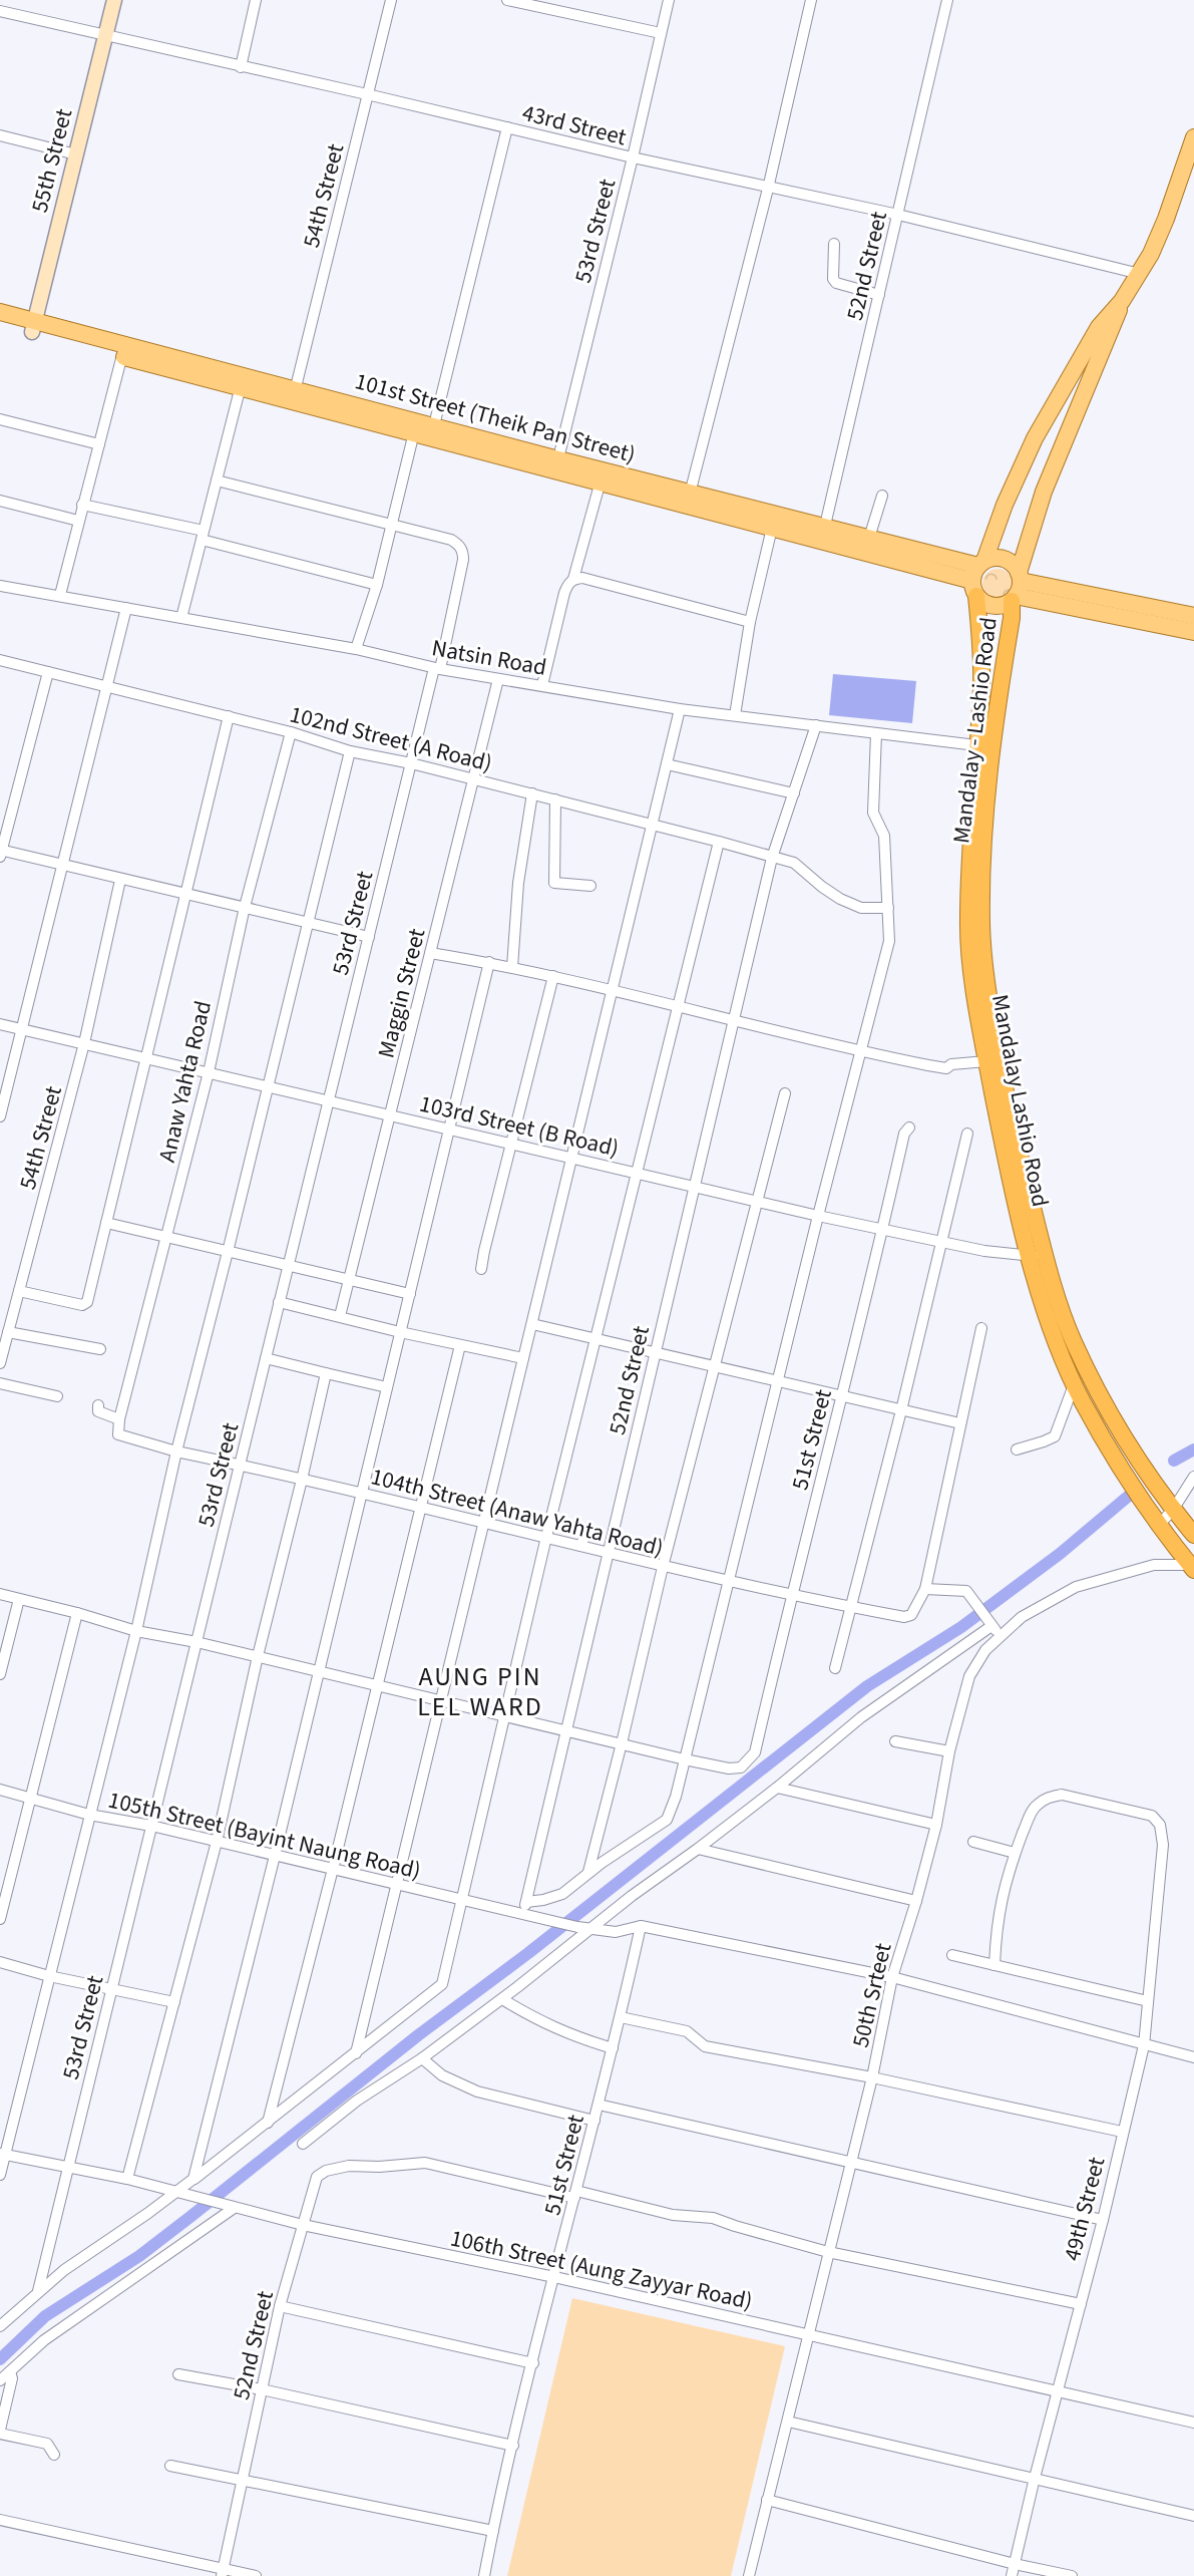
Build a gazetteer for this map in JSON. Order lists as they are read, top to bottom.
{
  "streets": {
    "highway": ["Mandalay - Lashio Road", "Mandalay Lashio Road"],
    "main road": ["55th Street", "101st Street (Theik Pan Street)"],
    "street": [
      "43rd Street",
      "54th Street",
      "53rd Street",
      "52nd Street",
      "Natsin Road",
      "102nd Street (A Road)",
      "Maggin Street",
      "Anaw Yahta Road",
      "103rd Street (B Road)",
      "51st Street",
      "104th Street (Anaw Yahta Road)",
      "105th Street (Bayint Naung Road)",
      "50th Srteet",
      "49th Street",
      "106th Street (Aung Zayyar Road)"
    ]
  },
  "crossings": [
    ["43rd Street", "55th Street"],
    ["43rd Street", "54th Street"],
    ["43rd Street", "53rd Street"],
    ["43rd Street", "52nd Street"],
    ["55th Street", "101st Street (Theik Pan Street)"],
    ["54th Street", "101st Street (Theik Pan Street)"],
    ["54th Street", "103rd Street (B Road)"],
    ["53rd Street", "101st Street (Theik Pan Street)"],
    ["53rd Street", "Natsin Road"],
    ["53rd Street", "102nd Street (A Road)"],
    ["53rd Street", "103rd Street (B Road)"],
    ["53rd Street", "104th Street (Anaw Yahta Road)"],
    ["53rd Street", "105th Street (Bayint Naung Road)"],
    ["53rd Street", "106th Street (Aung Zayyar Road)"],
    ["52nd Street", "101st Street (Theik Pan Street)"],
    ["52nd Street", "Natsin Road"],
    ["52nd Street", "102nd Street (A Road)"],
    ["52nd Street", "103rd Street (B Road)"],
    ["52nd Street", "51st Street"],
    ["52nd Street", "104th Street (Anaw Yahta Road)"],
    ["52nd Street", "105th Street (Bayint Naung Road)"],
    ["52nd Street", "106th Street (Aung Zayyar Road)"],
    ["101st Street (Theik Pan Street)", "Mandalay - Lashio Road"],
    ["101st Street (Theik Pan Street)", "Mandalay Lashio Road"],
    ["Natsin Road", "Maggin Street"],
    ["Natsin Road", "Mandalay Lashio Road"],
    ["Mandalay - Lashio Road", "Mandalay Lashio Road"],
    ["Mandalay - Lashio Road", "103rd Street (B Road)"],
    ["102nd Street (A Road)", "Maggin Street"],
    ["102nd Street (A Road)", "Anaw Yahta Road"],
    ["Maggin Street", "103rd Street (B Road)"],
    ["Anaw Yahta Road", "103rd Street (B Road)"],
    ["Anaw Yahta Road", "104th Street (Anaw Yahta Road)"],
    ["Mandalay Lashio Road", "103rd Street (B Road)"],
    ["Mandalay Lashio Road", "50th Srteet"],
    ["103rd Street (B Road)", "51st Street"],
    ["51st Street", "104th Street (Anaw Yahta Road)"],
    ["51st Street", "106th Street (Aung Zayyar Road)"],
    ["50th Srteet", "106th Street (Aung Zayyar Road)"],
    ["49th Street", "106th Street (Aung Zayyar Road)"]
  ],
  "districts": ["AUNG PIN LEL WARD"]
}
